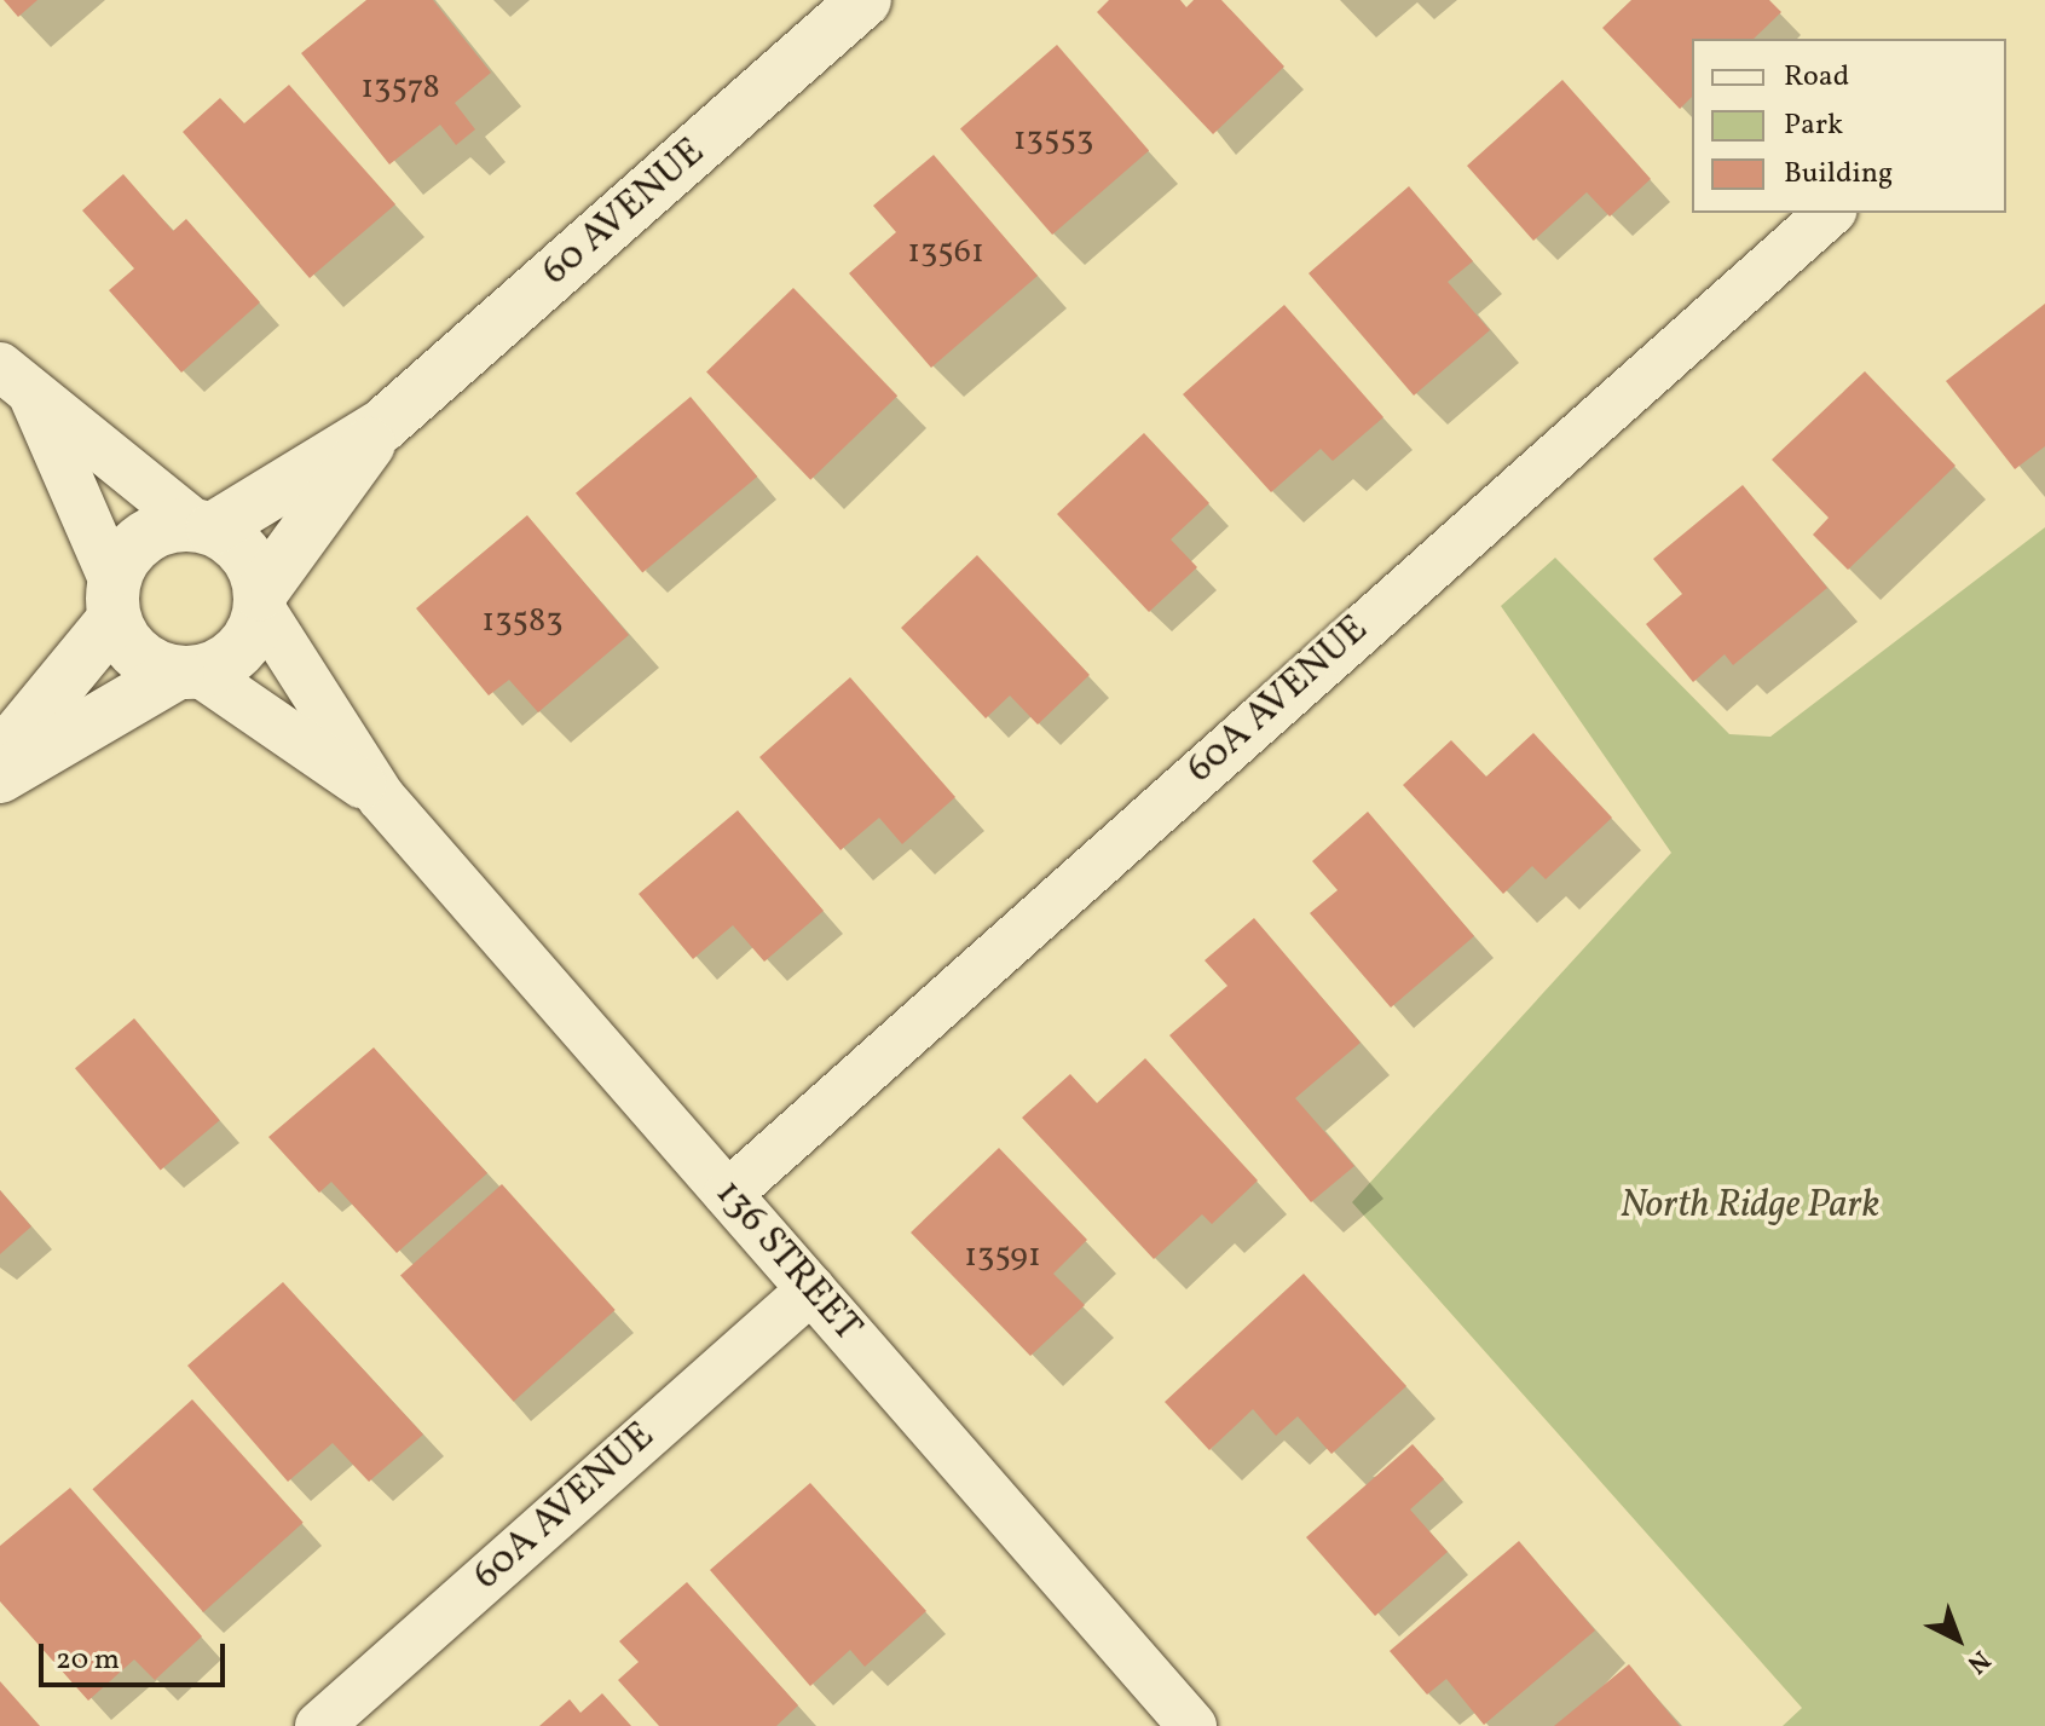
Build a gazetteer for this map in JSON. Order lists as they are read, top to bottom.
{
  "streets": {
    "street": ["60 AVENUE", "60A AVENUE", "136 STREET"]
  },
  "crossings": [
    ["60 AVENUE", "136 STREET"],
    ["60A AVENUE", "136 STREET"]
  ],
  "parks": ["North Ridge Park"],
  "house_numbers": [
    "13578",
    "13553",
    "13561",
    "13583",
    "13591"
  ],
  "legend": ["Road", "Park", "Building"],
  "scale_bar": "20 m",
  "north": "bottom right"
}
